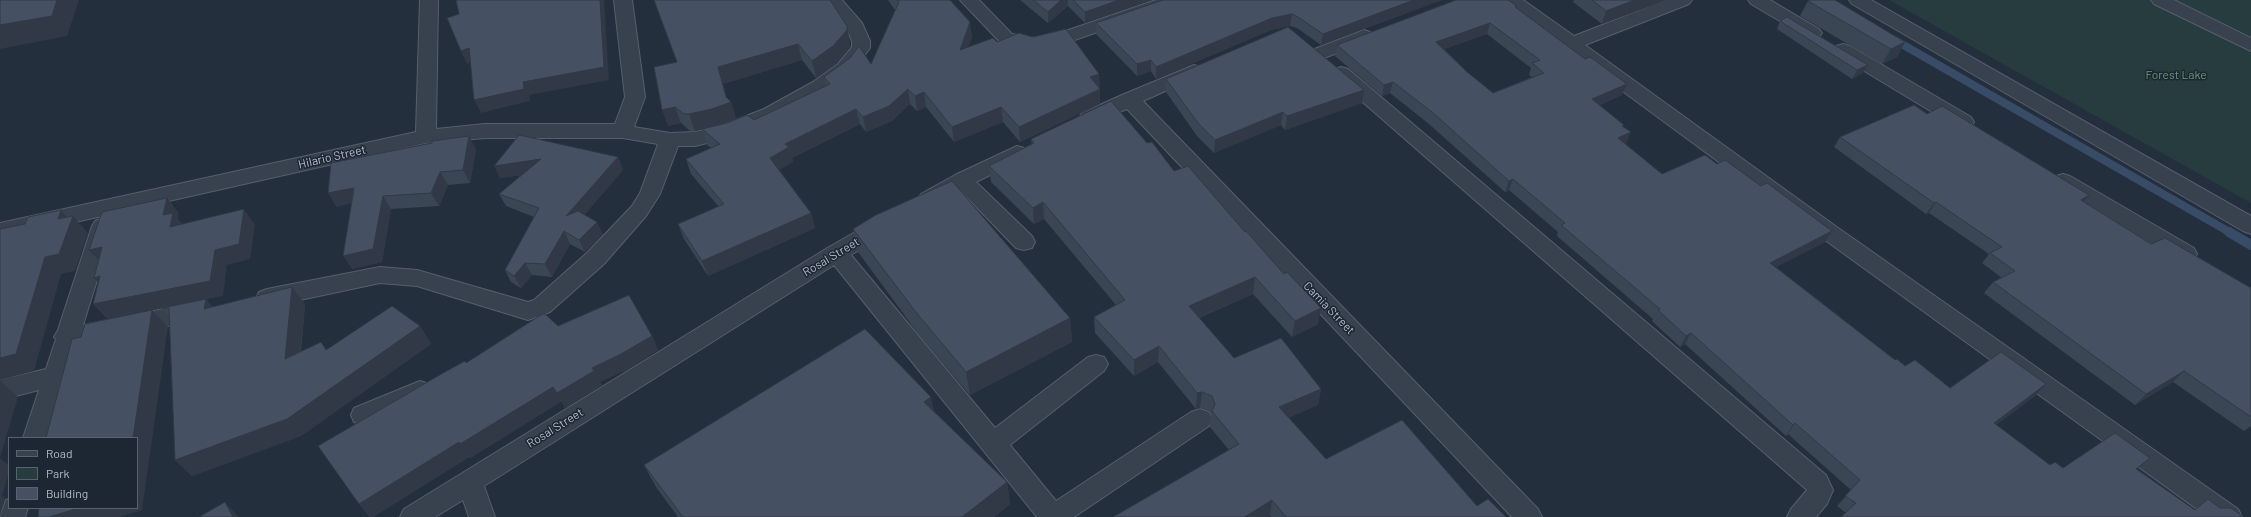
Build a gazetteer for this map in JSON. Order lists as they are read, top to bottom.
{
  "streets": {
    "street": ["Hilario Street", "Rosal Street", "Camia Street"]
  },
  "parks": ["Forest Lake"],
  "legend": ["Road", "Park", "Building"]
}
